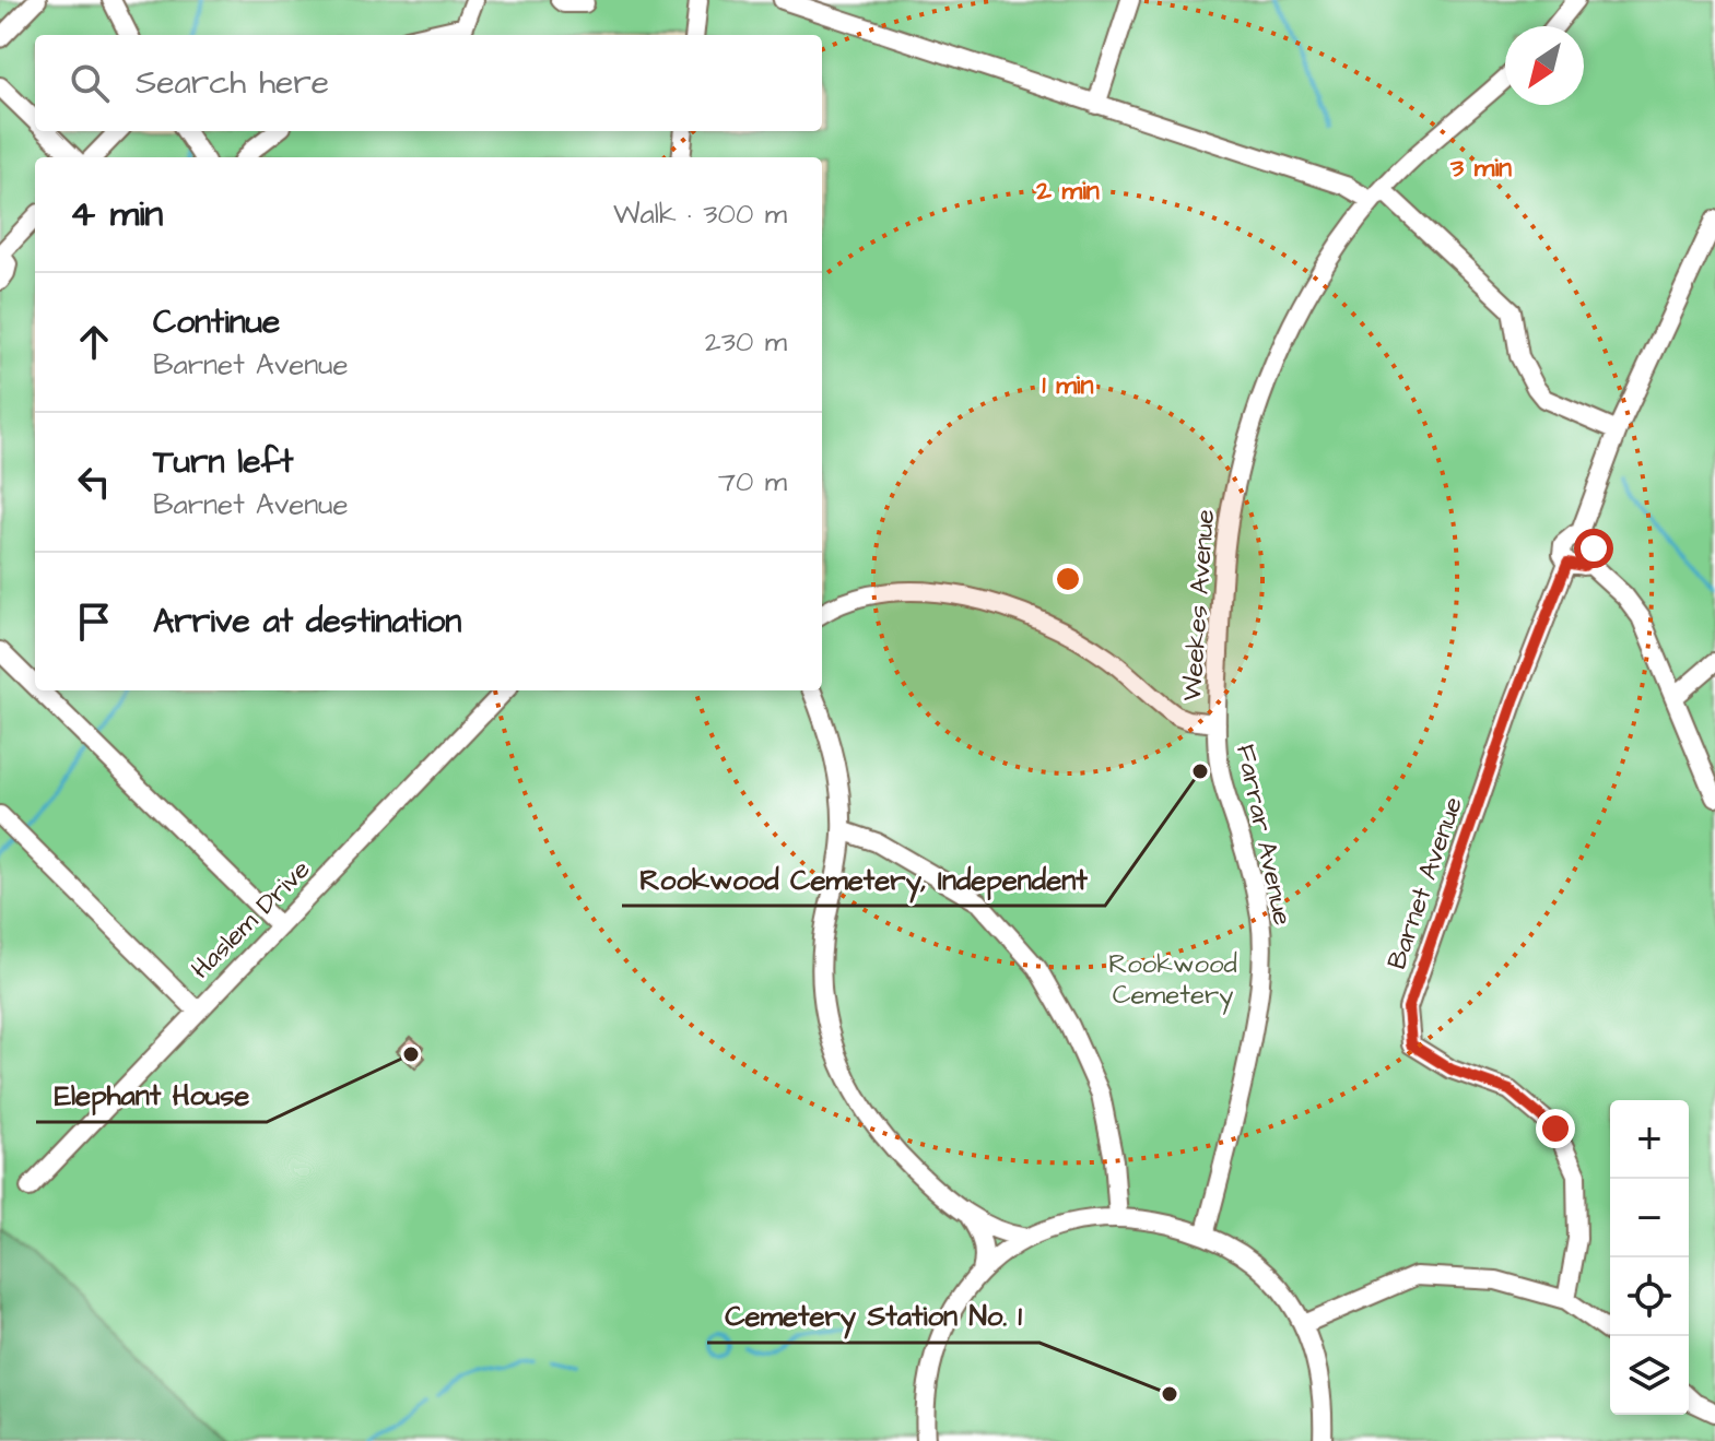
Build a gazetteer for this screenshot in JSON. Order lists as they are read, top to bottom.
{
  "streets": {
    "street": [
      "Weekes Avenue",
      "Farrar Avenue",
      "Barnet Avenue",
      "Haslem Drive"
    ]
  },
  "crossings": [
    ["Weekes Avenue", "Farrar Avenue"]
  ],
  "parks": ["Rookwood Cemetery"],
  "places": ["Rookwood Cemetery, Independent", "Elephant House", "Cemetery Station No. 1"],
  "north": "bottom left",
  "page": {
    "search": "Search here",
    "heading": ["4 min", "Walk · 300 m"],
    "list": [
      ["Continue", "Barnet Avenue", "230 m"],
      ["Turn left", "Barnet Avenue", "70 m"],
      "Arrive at destination"
    ],
    "map_buttons": ["+", "−"]
  },
  "rings": ["3 min", "2 min", "1 min"]
}
